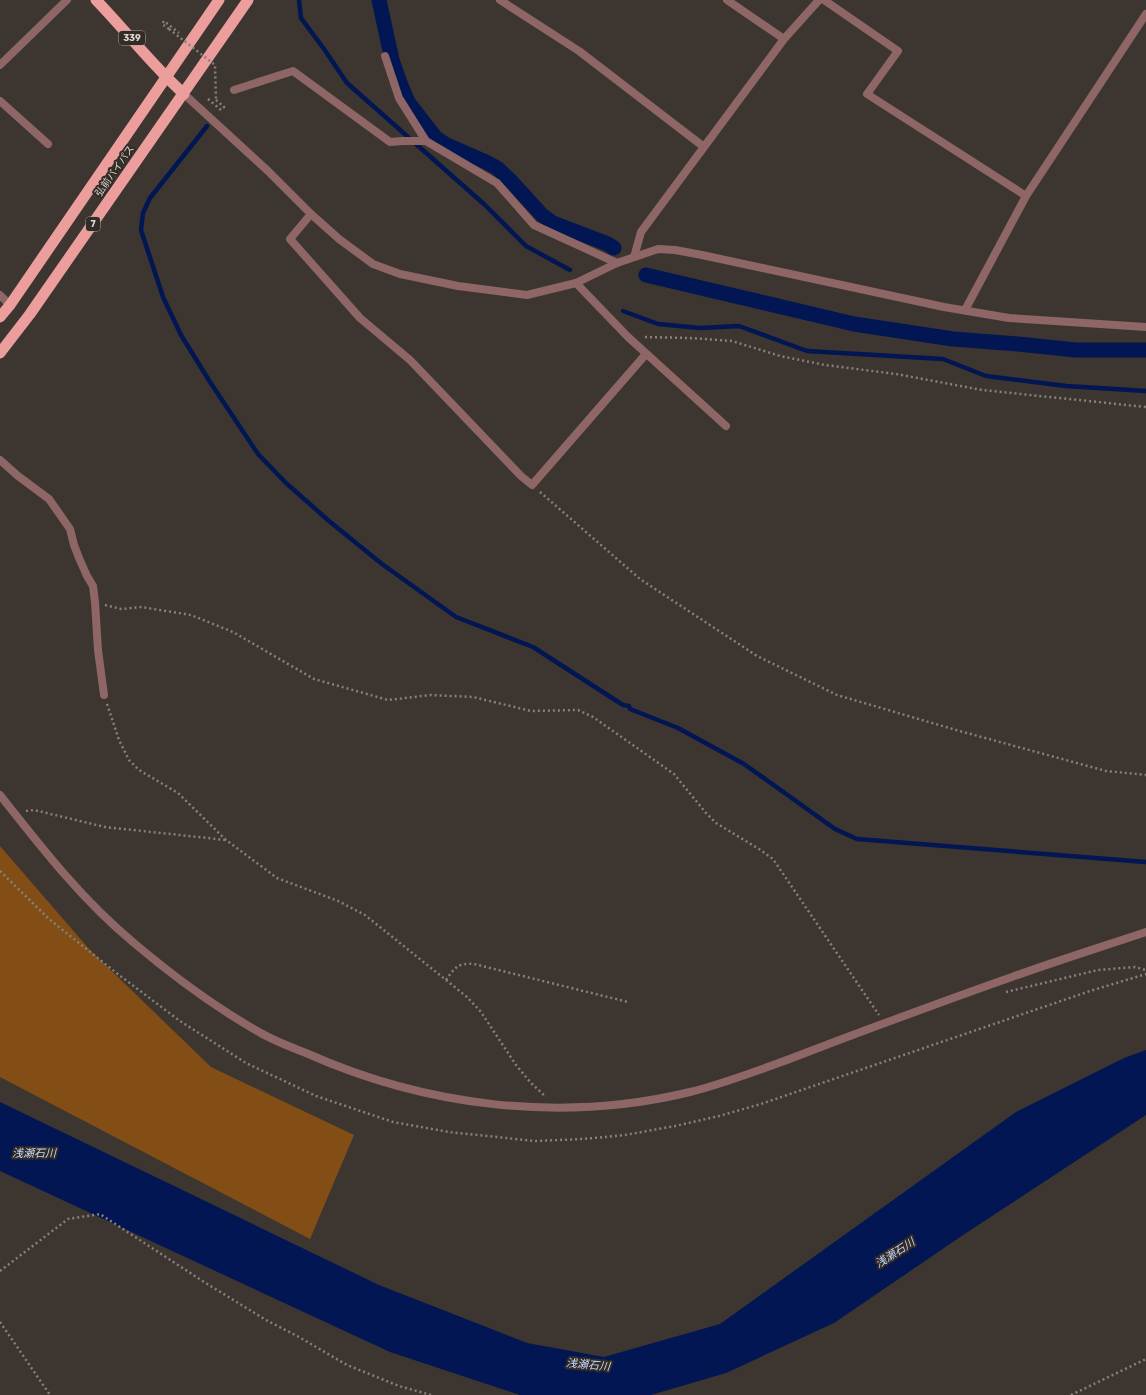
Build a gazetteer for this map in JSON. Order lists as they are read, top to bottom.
{
  "streets": {
    "highway": ["339", "弘前バイパス", "7"]
  },
  "crossings": [
    ["339", "弘前バイパス"]
  ],
  "water": ["浅瀬石川"]
}
